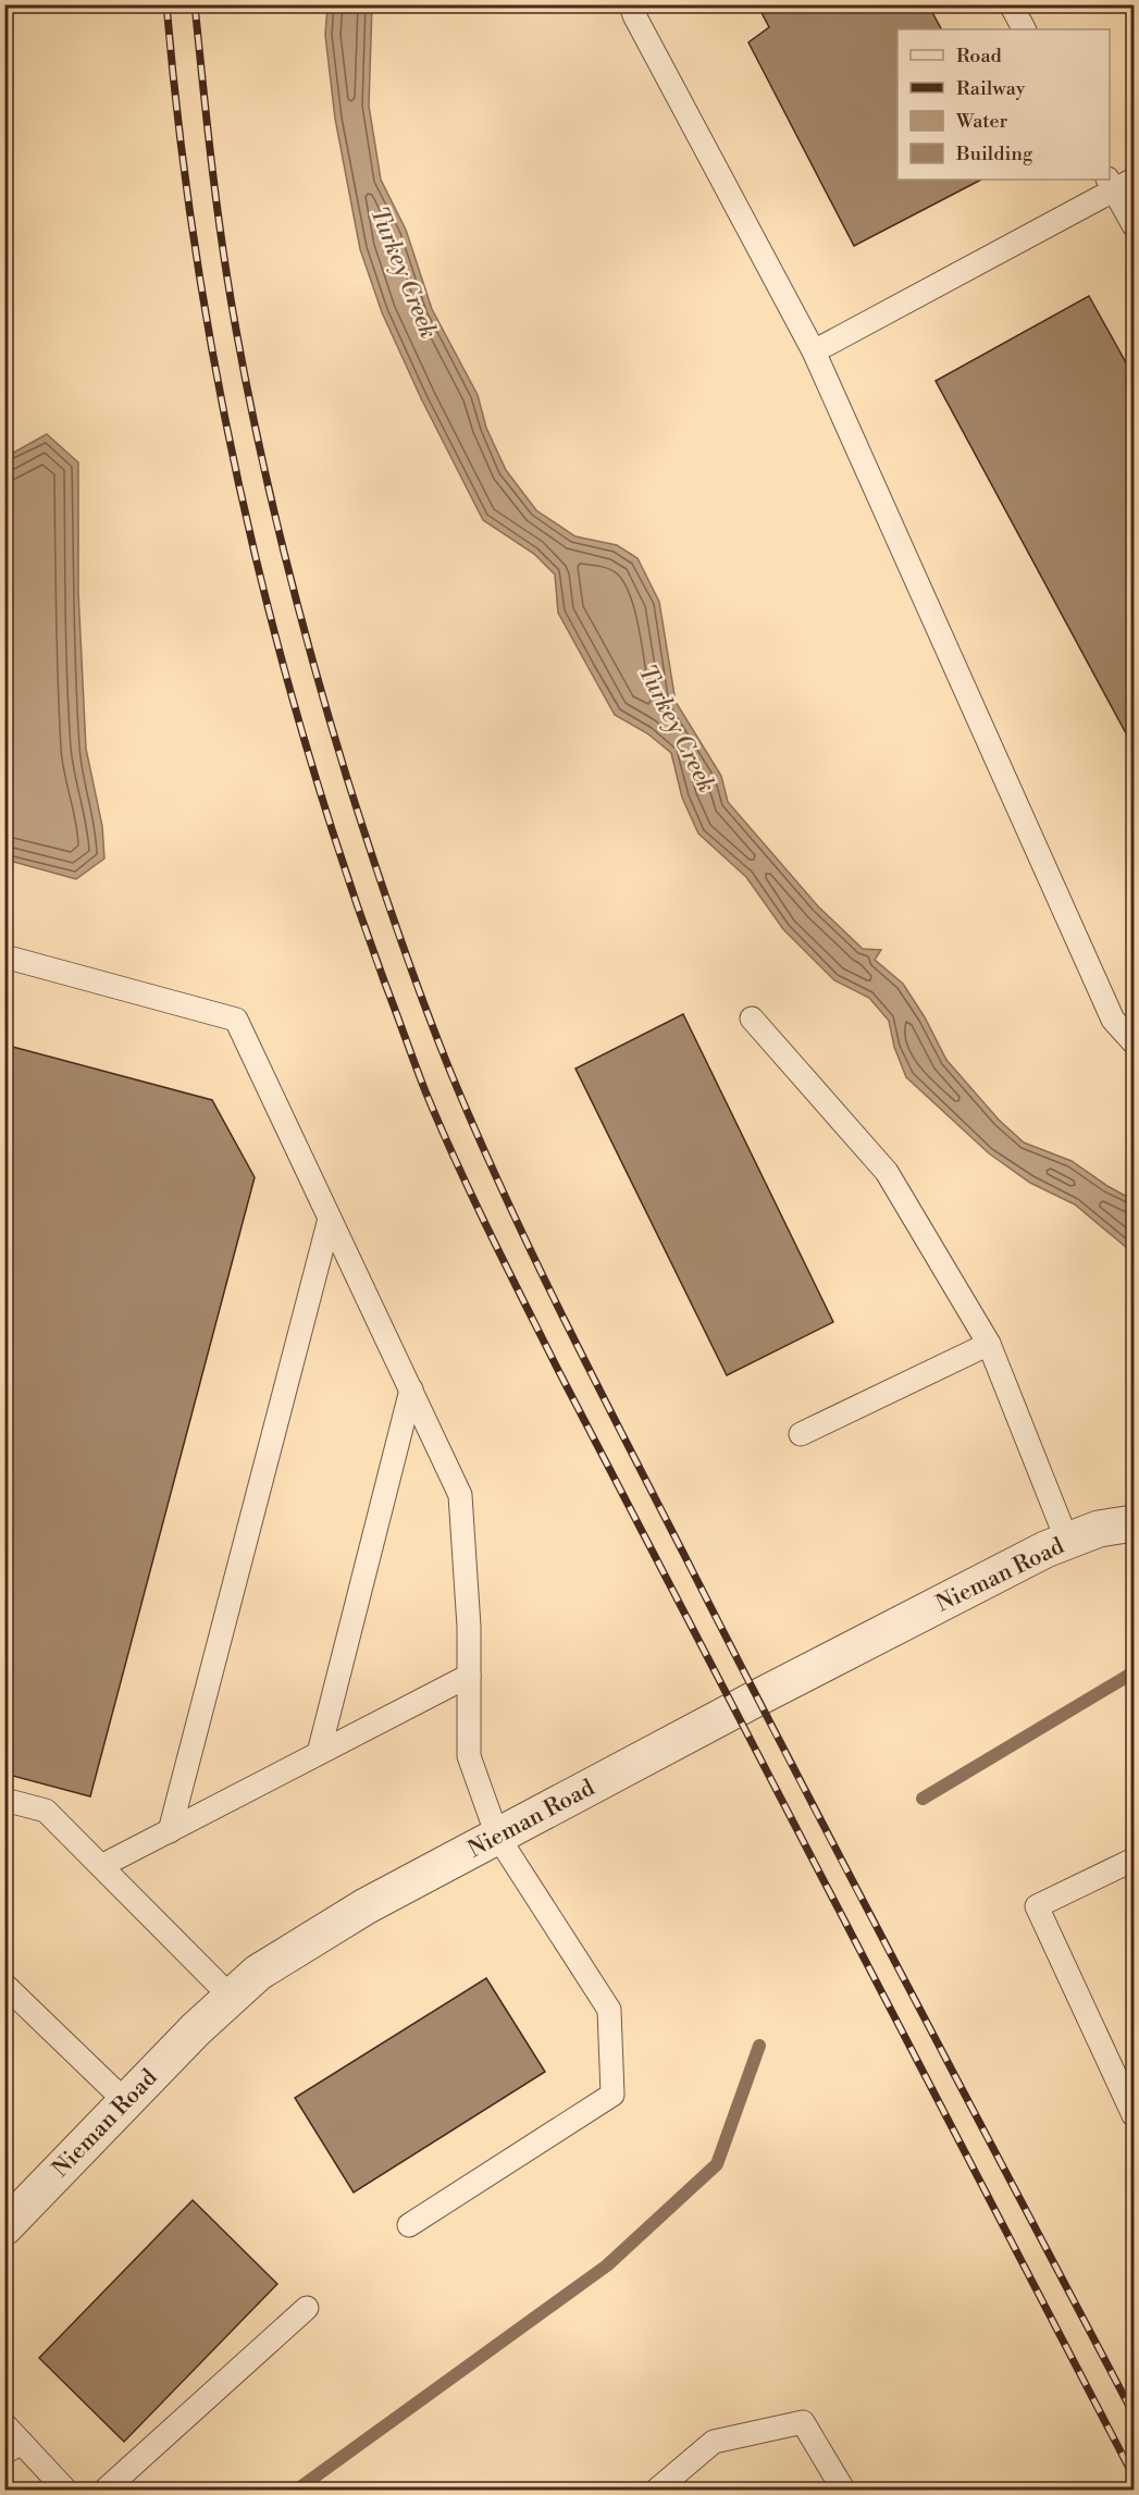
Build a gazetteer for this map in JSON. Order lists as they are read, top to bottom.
{
  "streets": {
    "street": ["Nieman Road"]
  },
  "water": ["Turkey Creek"],
  "legend": [
    "Road",
    "Railway",
    "Water",
    "Building"
  ]
}
